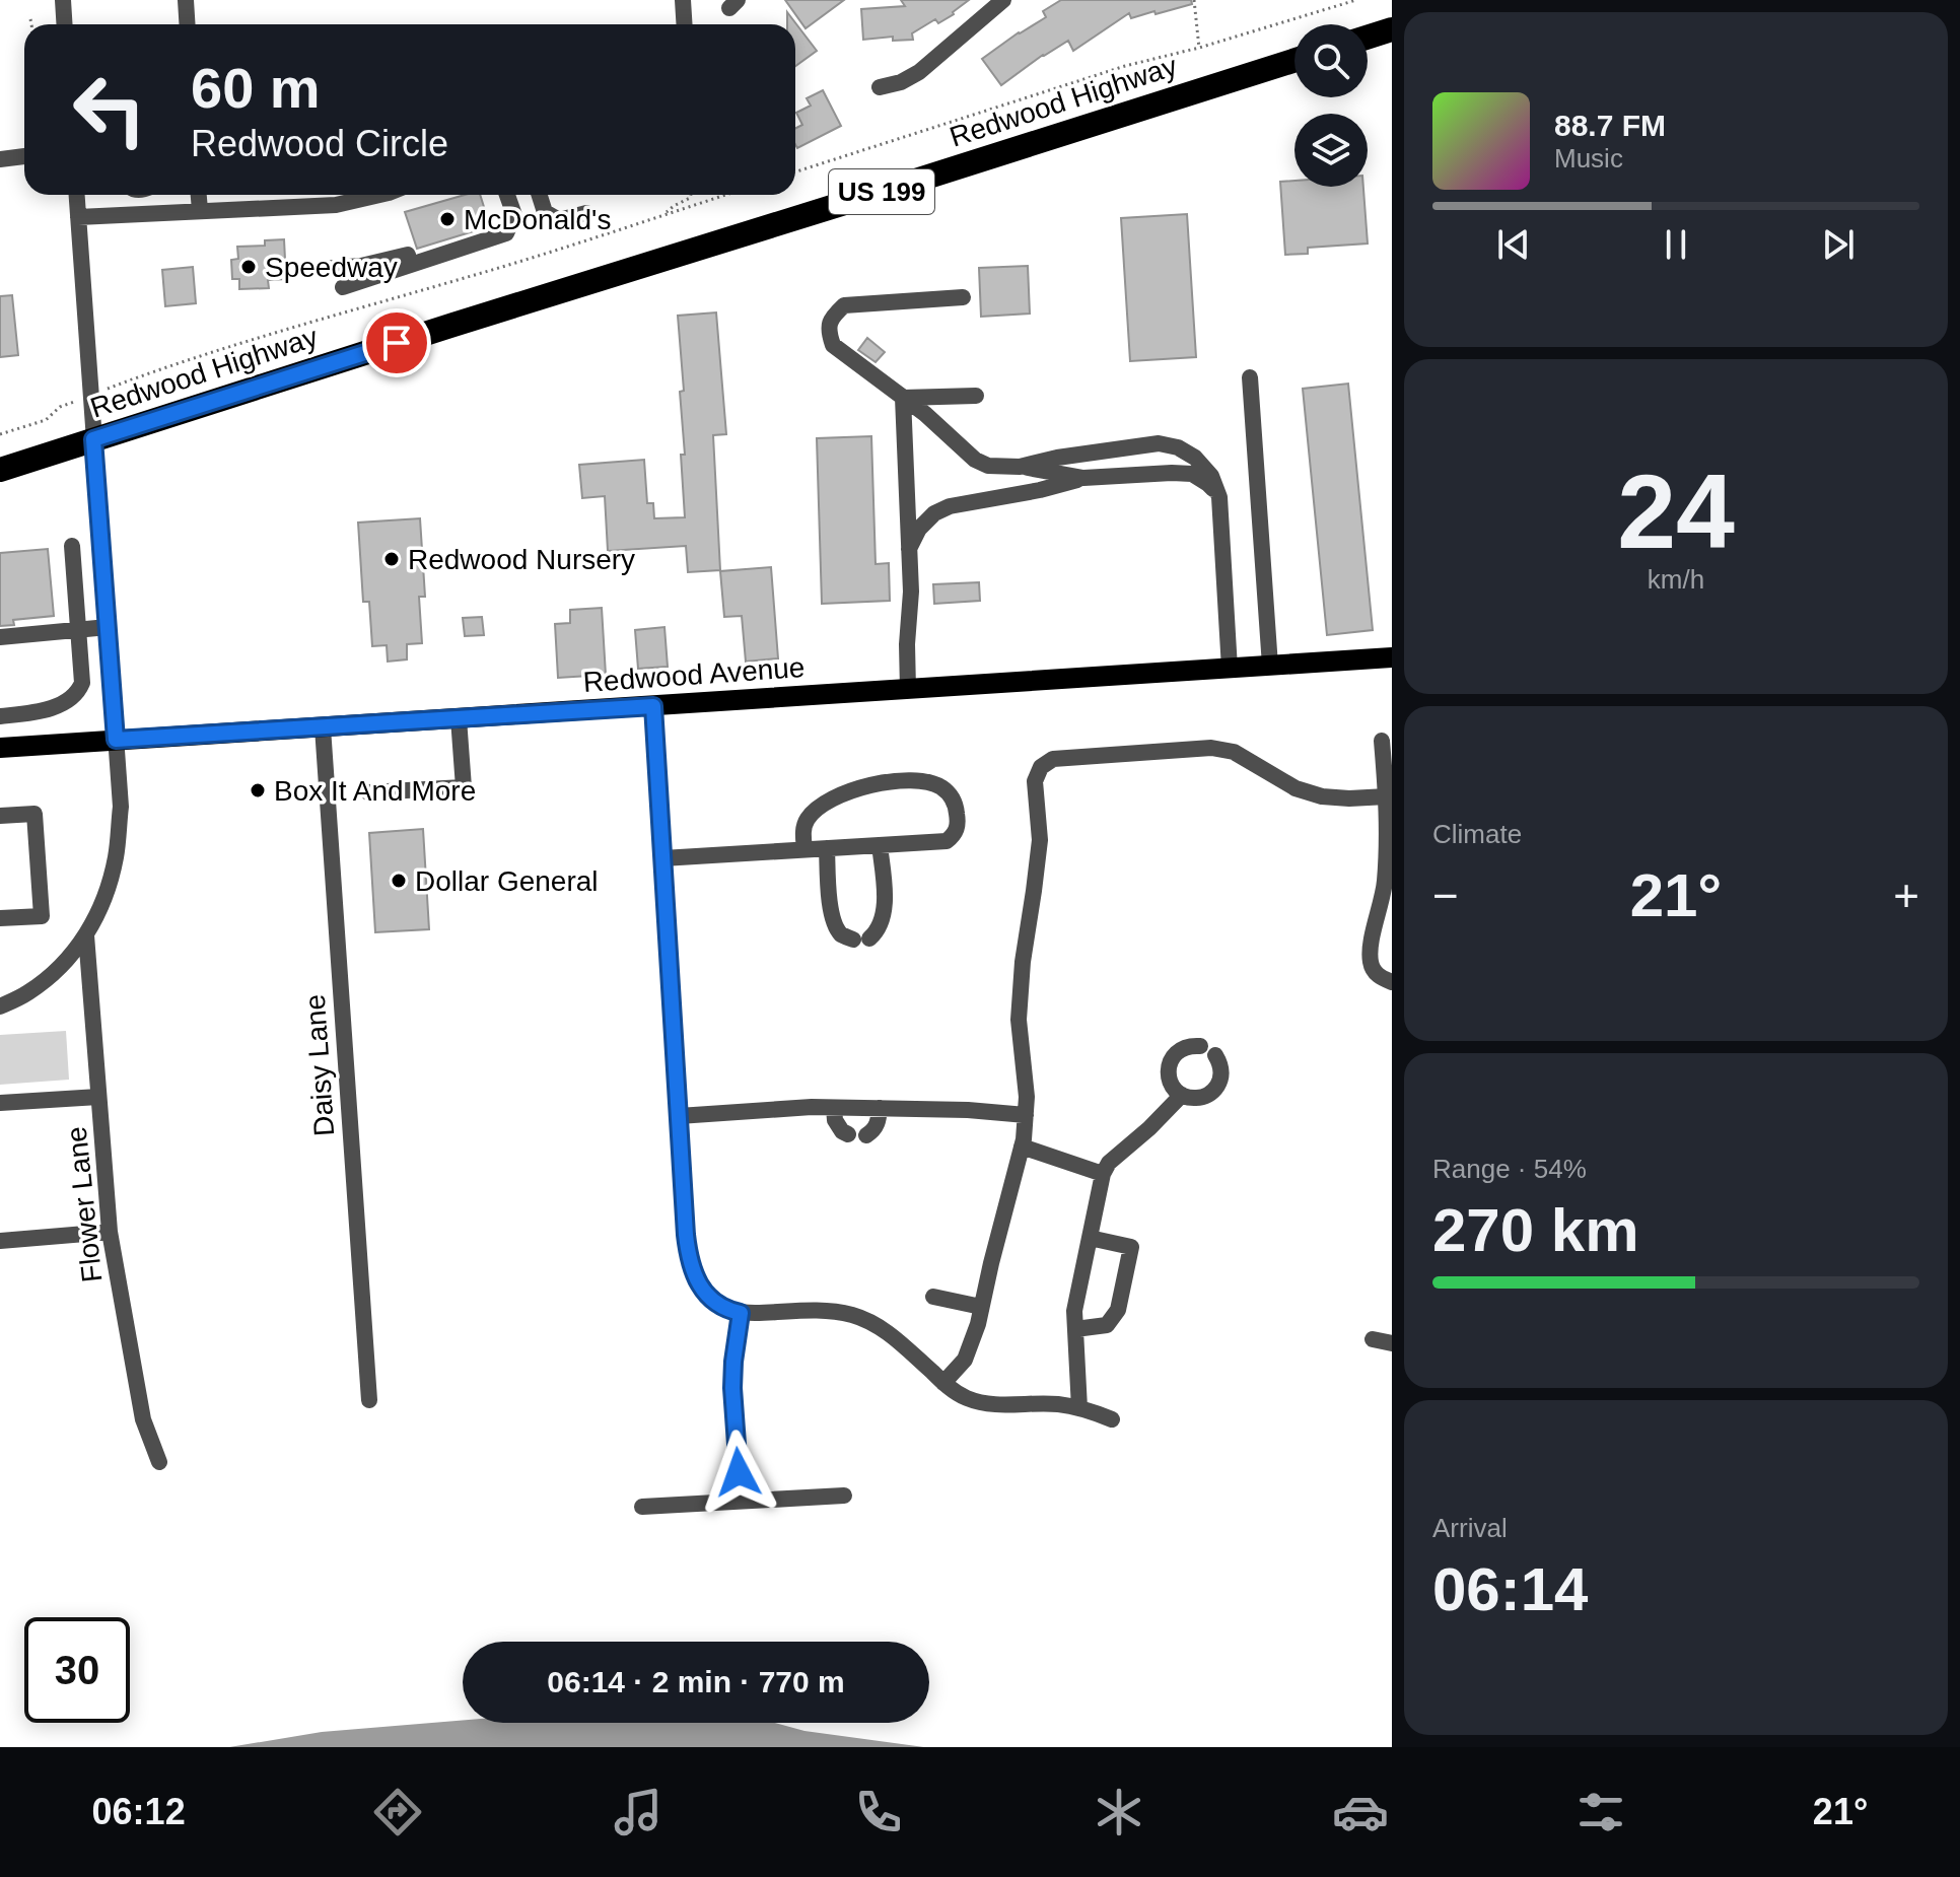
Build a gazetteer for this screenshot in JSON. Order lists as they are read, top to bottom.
{
  "streets": {
    "highway": ["Redwood Highway", "US 199"],
    "main road": ["Redwood Avenue"],
    "street": ["Daisy Lane", "Flower Lane"]
  },
  "crossings": [
    ["Redwood Avenue", "Daisy Lane"]
  ],
  "places": [
    "McDonald's",
    "Speedway",
    "Redwood Nursery",
    "Box It And More",
    "Dollar General"
  ],
  "page": {
    "turn": ["60 m", "Redwood Circle"],
    "song": ["88.7 FM", "Music"],
    "tile": [
      ["24", "km/h"],
      "Climate",
      ["Range · 54%", "270 km"],
      ["Arrival", "06:14"]
    ],
    "heat": ["−", "21°", "+"],
    "limit": "30",
    "trip": "06:14 · 2 min · 770 m",
    "tabs": ["06:12", "21°"]
  }
}
